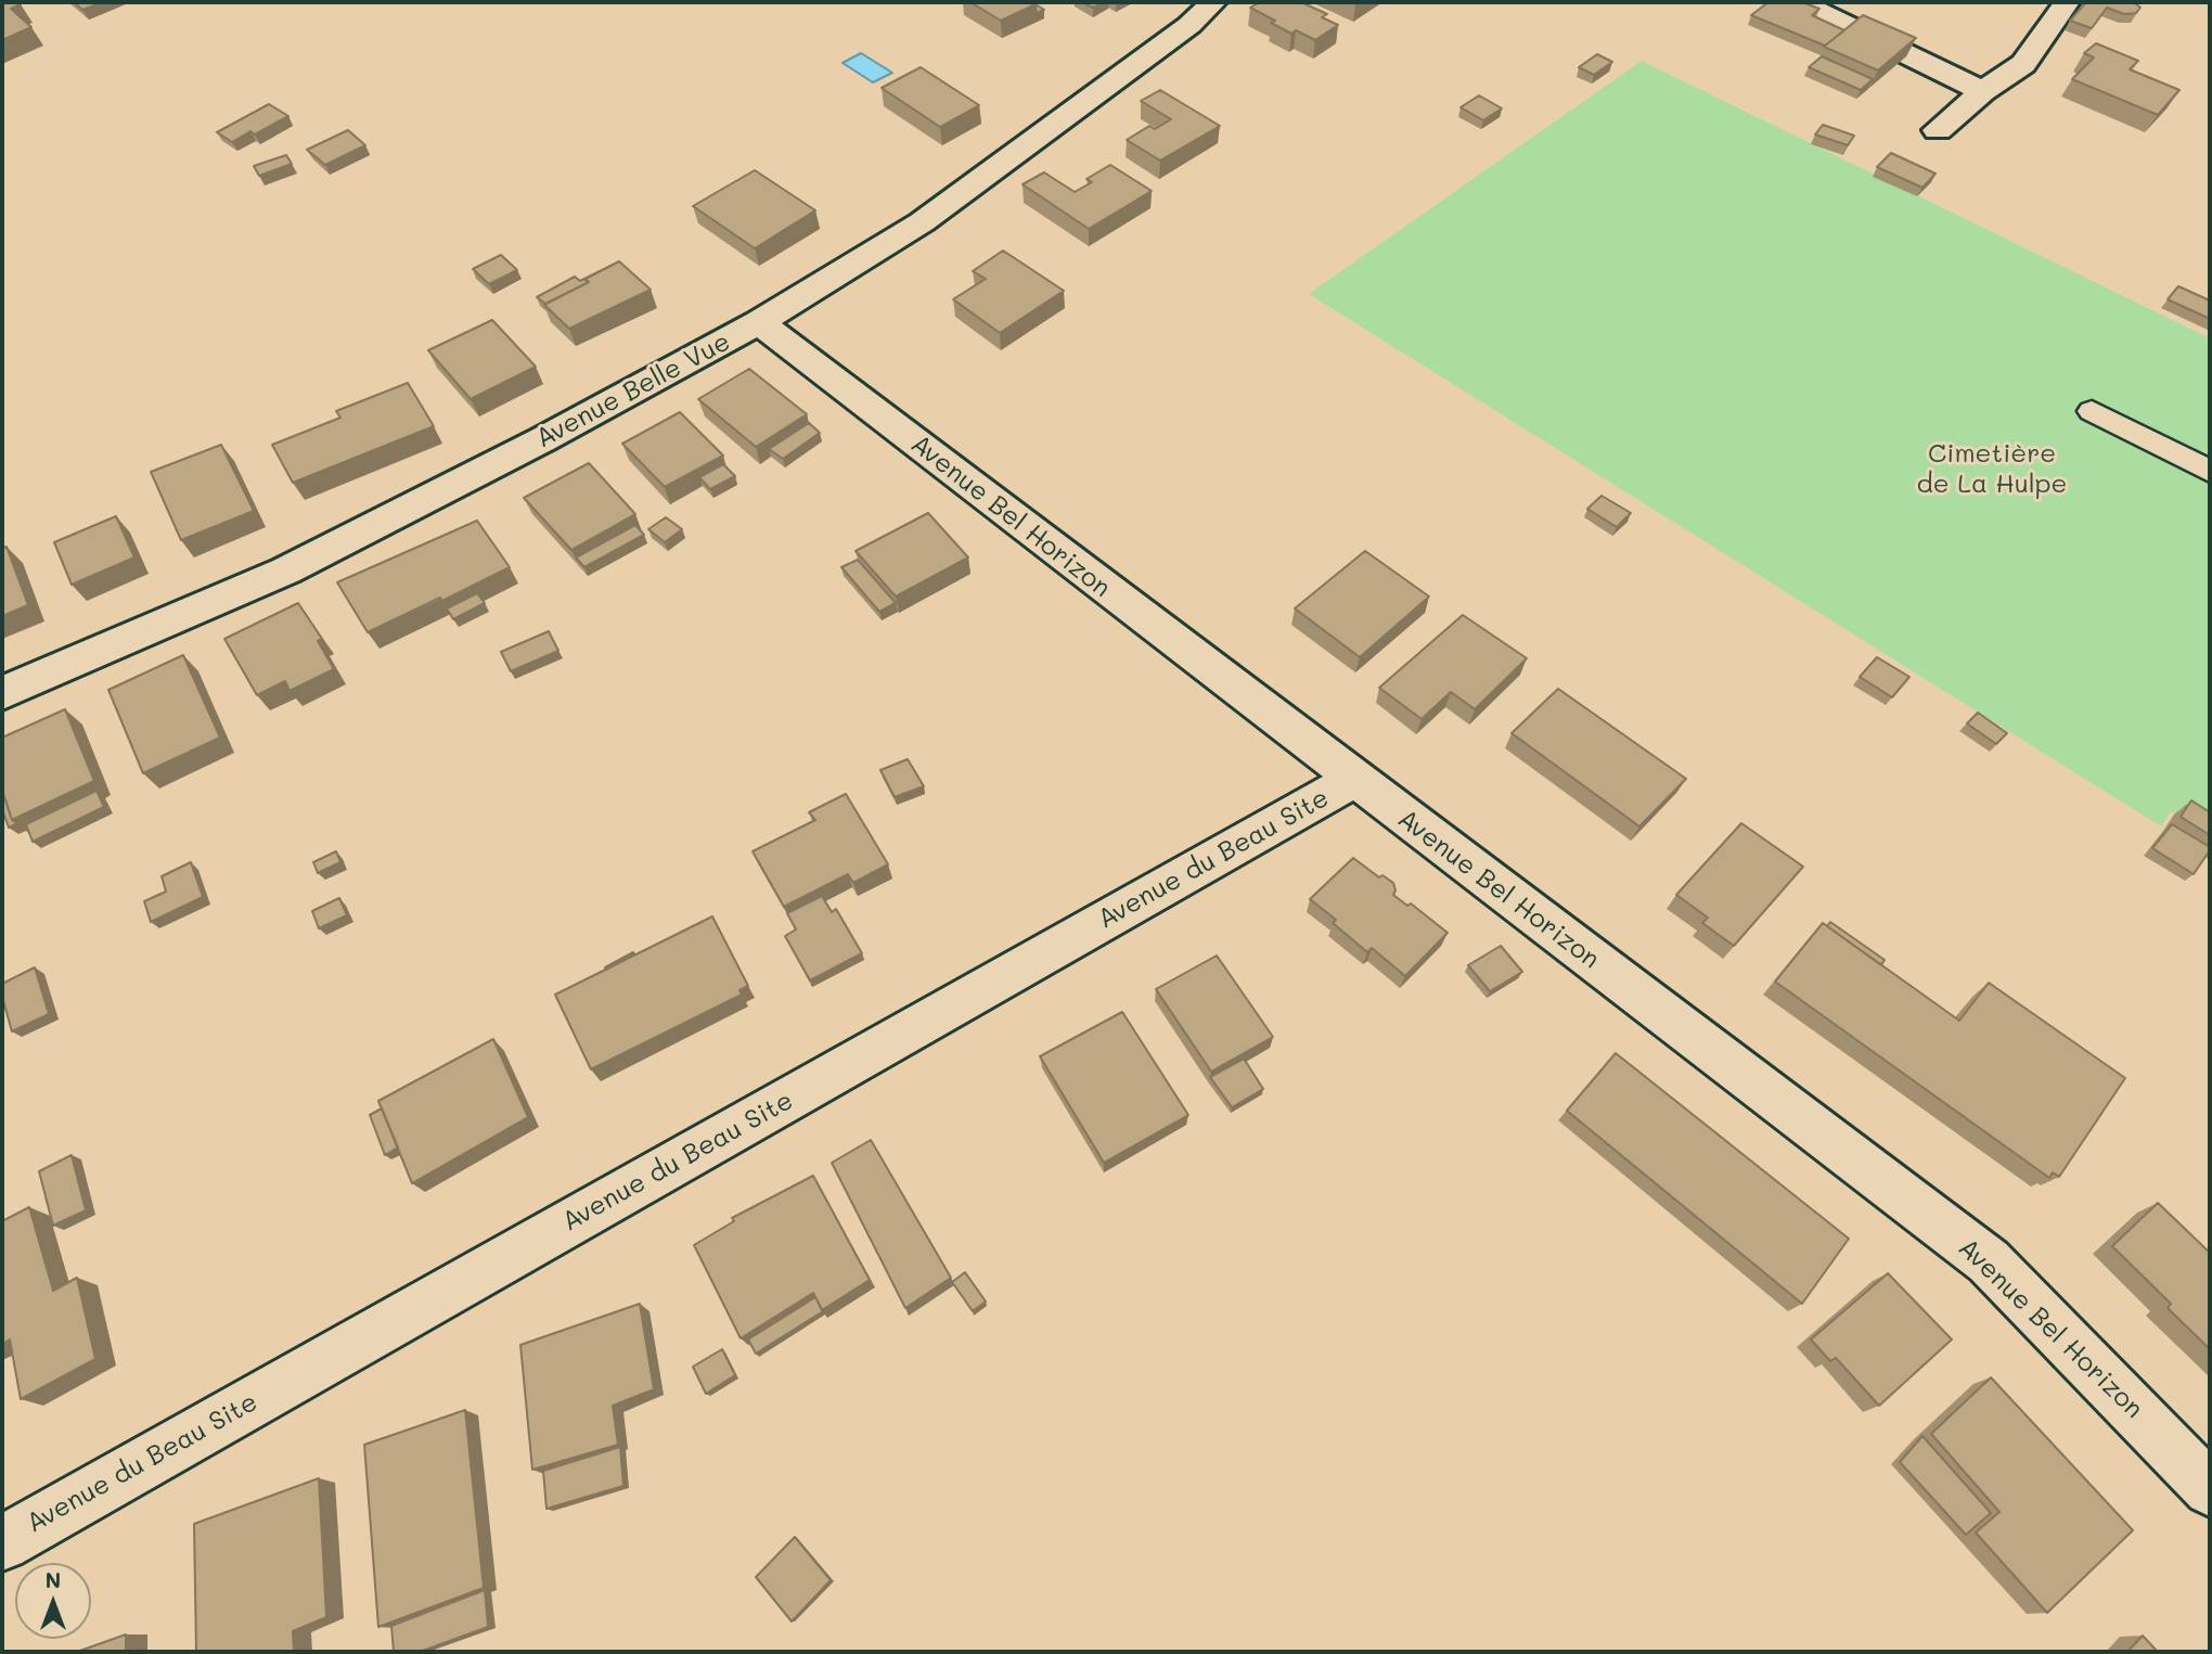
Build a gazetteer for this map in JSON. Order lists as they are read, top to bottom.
{
  "streets": {
    "street": ["Avenue Belle Vue", "Avenue Bel Horizon", "Avenue du Beau Site"]
  },
  "crossings": [
    ["Avenue Belle Vue", "Avenue Bel Horizon"],
    ["Avenue Bel Horizon", "Avenue du Beau Site"]
  ],
  "parks": ["Cimetière de La Hulpe"],
  "north": "top"
}
